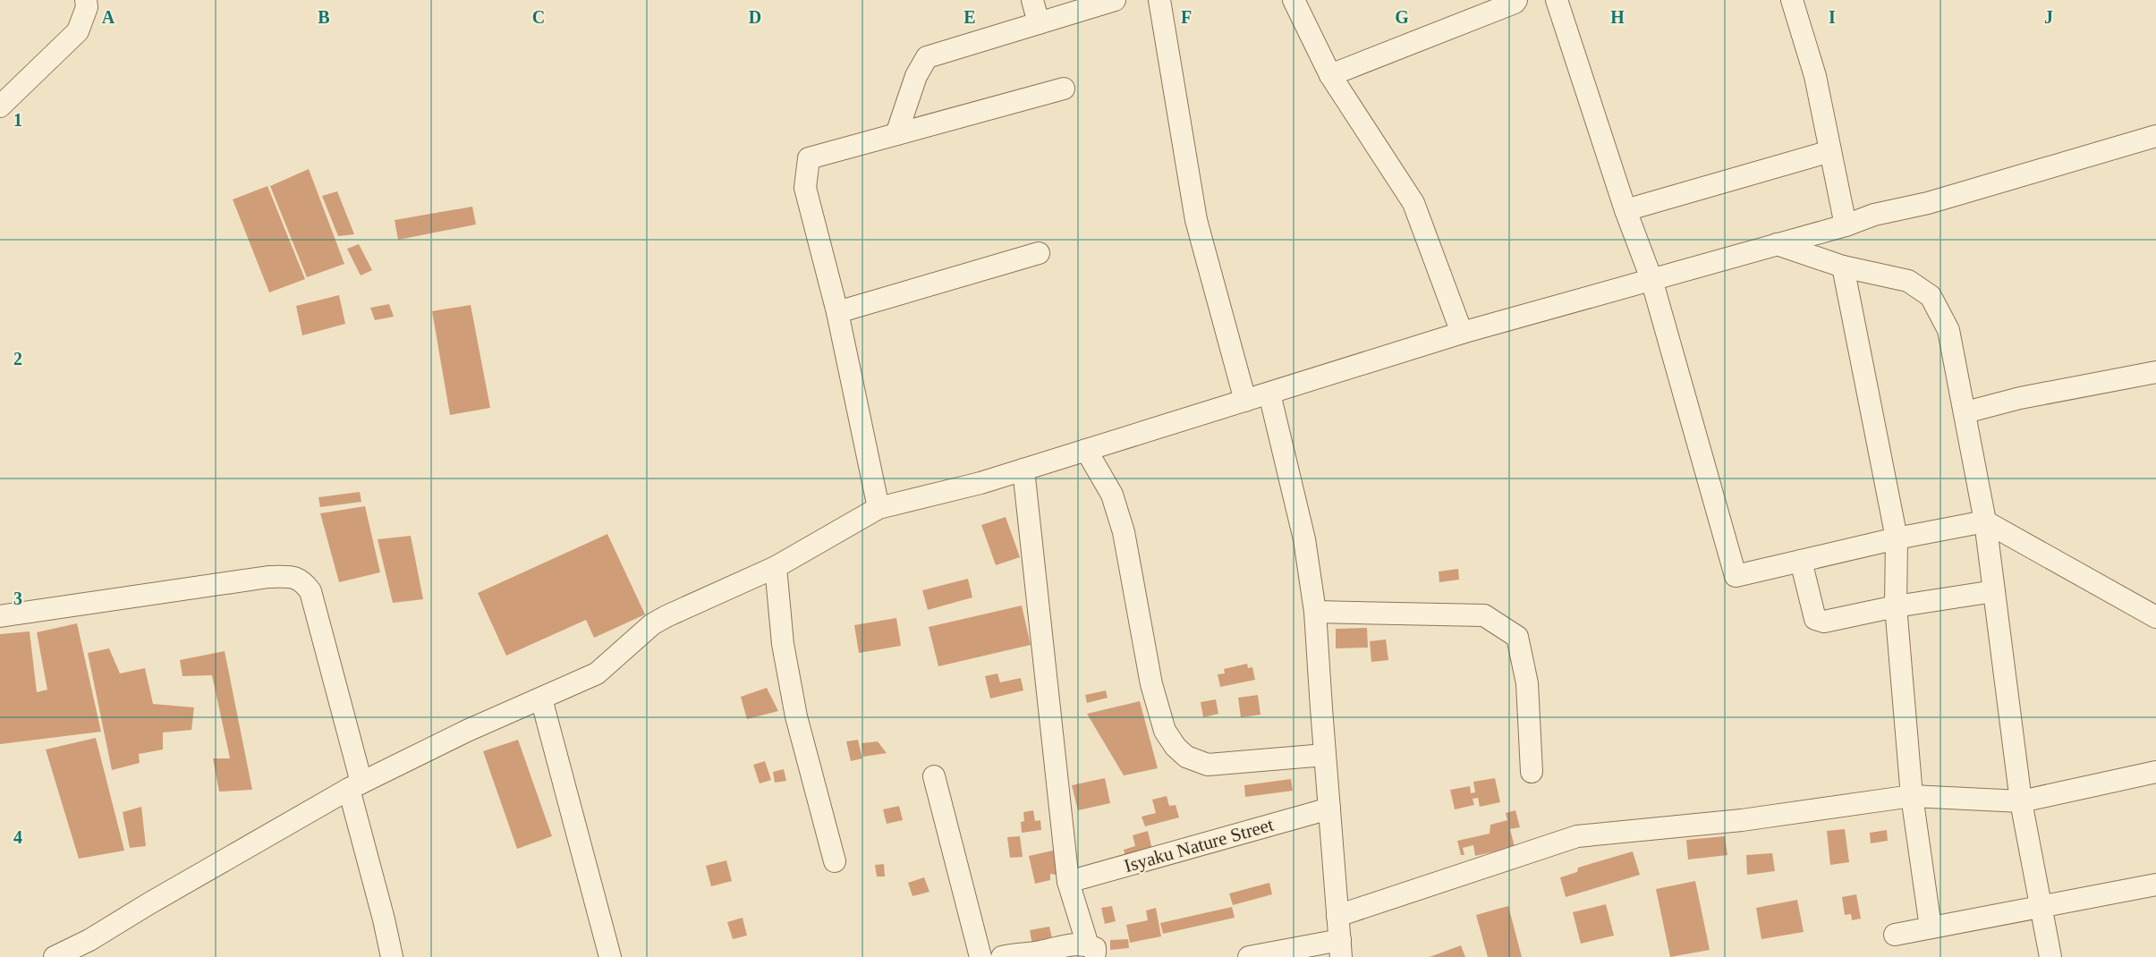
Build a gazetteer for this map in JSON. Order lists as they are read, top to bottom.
{
  "streets": {
    "street": ["Isyaku Nature Street"]
  },
  "grid": {
    "columns": [
      "A",
      "B",
      "C",
      "D",
      "E",
      "F",
      "G",
      "H",
      "I",
      "J"
    ],
    "rows": [
      "1",
      "2",
      "3",
      "4"
    ]
  }
}
